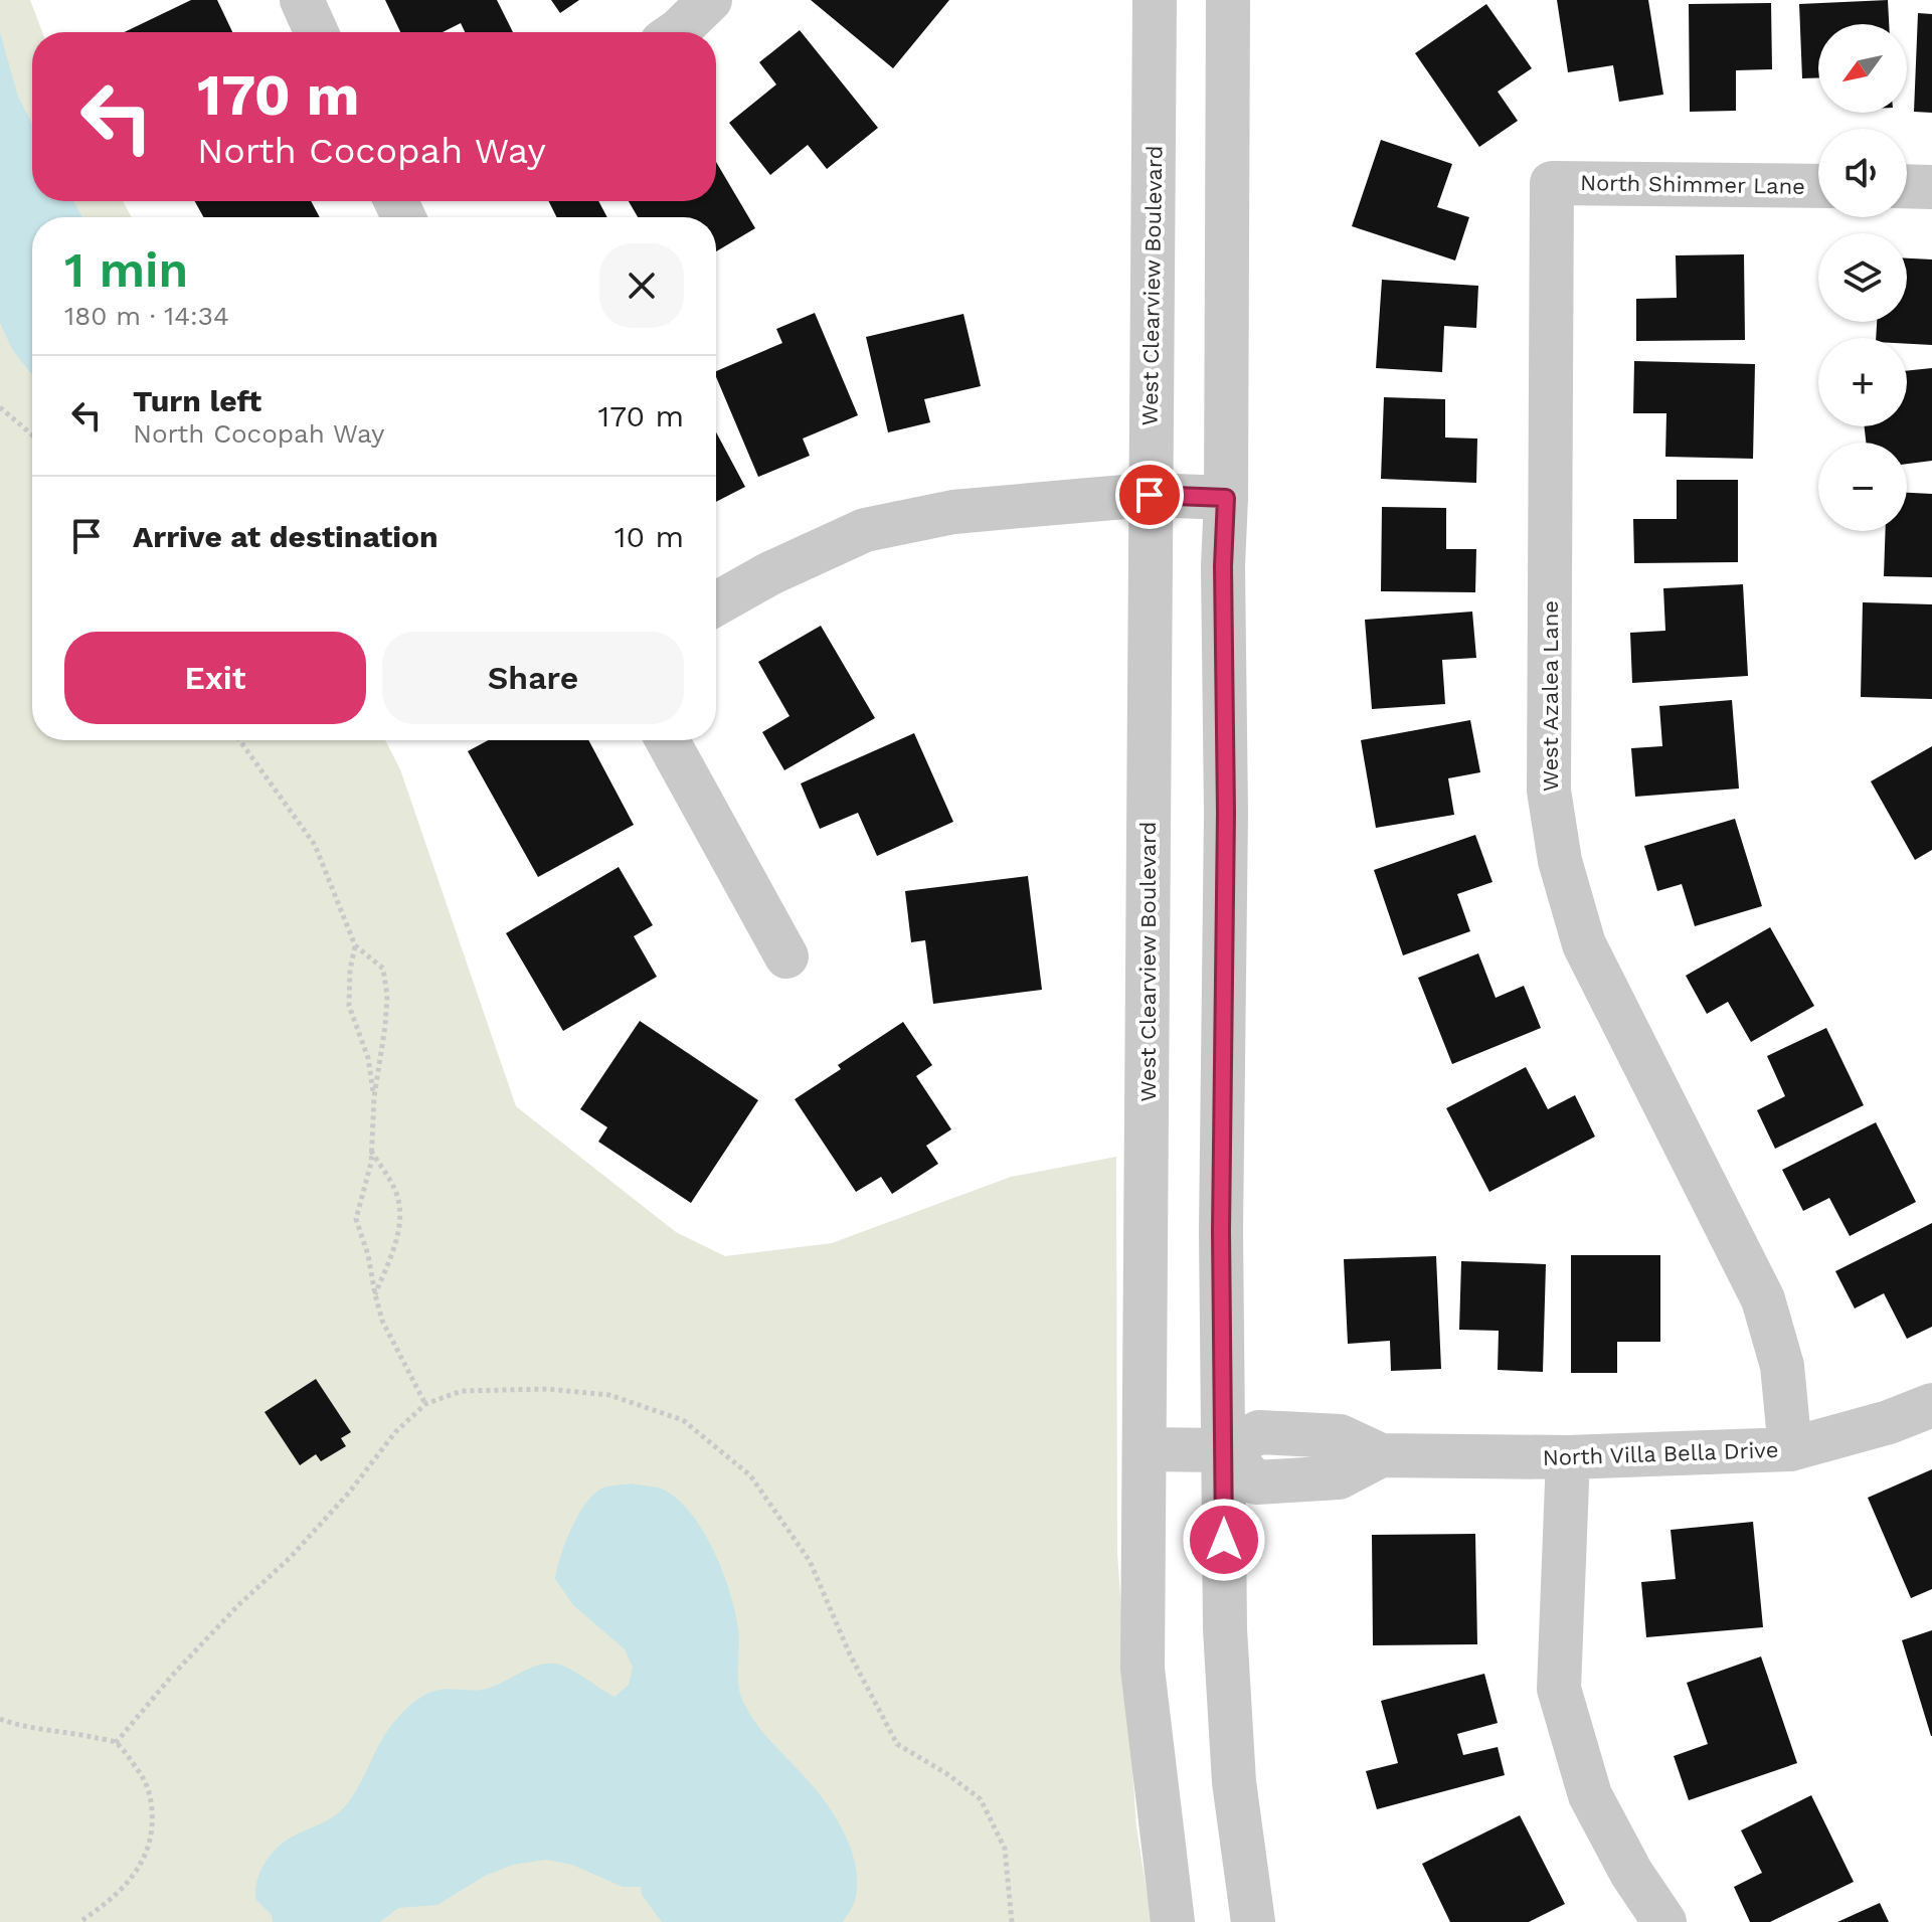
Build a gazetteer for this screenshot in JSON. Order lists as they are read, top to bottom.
{
  "streets": {
    "street": [
      "North Shimmer Lane",
      "West Clearview Boulevard",
      "West Azalea Lane",
      "North Villa Bella Drive"
    ]
  },
  "crossings": [
    ["North Shimmer Lane", "West Azalea Lane"],
    ["West Clearview Boulevard", "North Villa Bella Drive"],
    ["West Azalea Lane", "North Villa Bella Drive"]
  ],
  "north": "bottom left",
  "page": {
    "map_buttons": ["+", "−"],
    "turn": ["170 m", "North Cocopah Way"],
    "heading": ["1 min", "180 m · 14:34"],
    "list": [
      {
        "name": "Turn left",
        "note": "North Cocopah Way",
        "value": "170 m"
      },
      {
        "name": "Arrive at destination",
        "value": "10 m"
      }
    ],
    "buttons": ["Exit", "Share"]
  }
}
